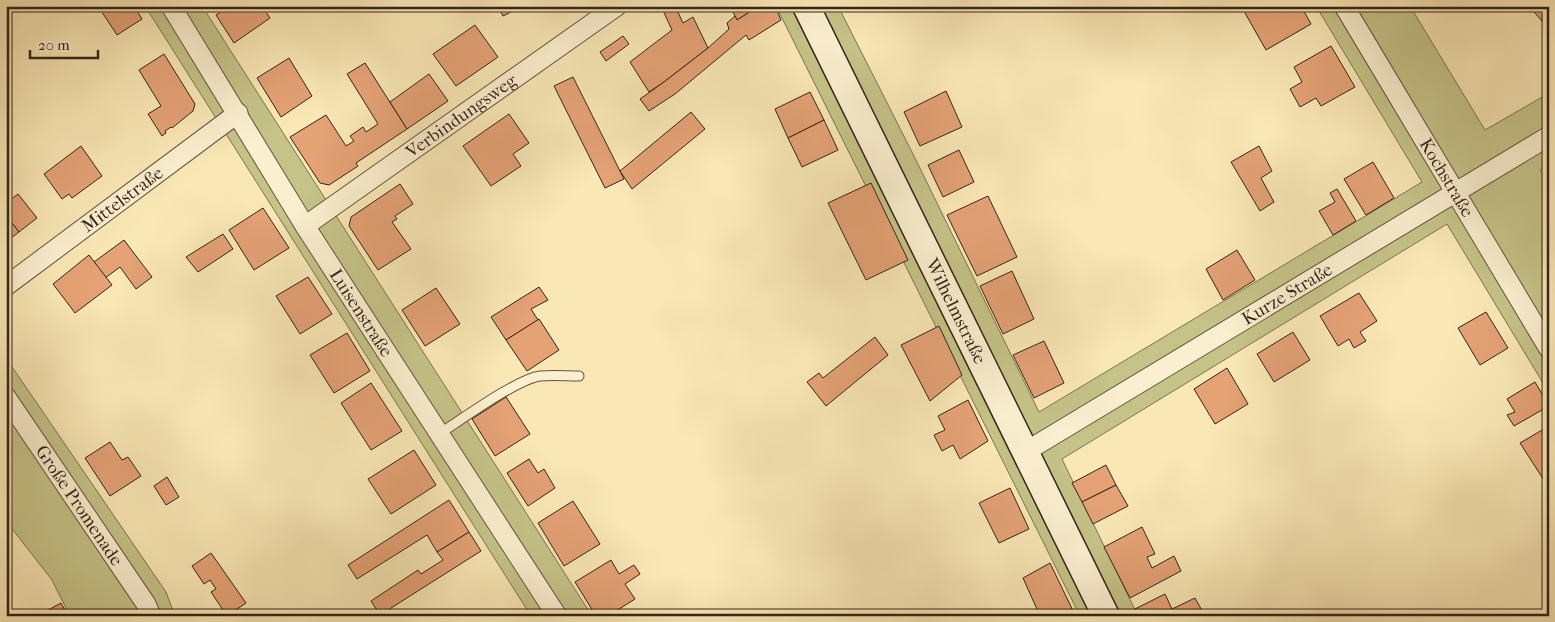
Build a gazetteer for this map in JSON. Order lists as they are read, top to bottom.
{
  "streets": {
    "street": [
      "Verbindungsweg",
      "Kochstraße",
      "Mittelstraße",
      "Kurze Straße",
      "Wilhelmstraße",
      "Luisenstraße",
      "Große Promenade"
    ]
  },
  "crossings": [
    ["Verbindungsweg", "Luisenstraße"],
    ["Kochstraße", "Kurze Straße"],
    ["Mittelstraße", "Luisenstraße"],
    ["Kurze Straße", "Wilhelmstraße"]
  ],
  "scale_bar": "20 m"
}
